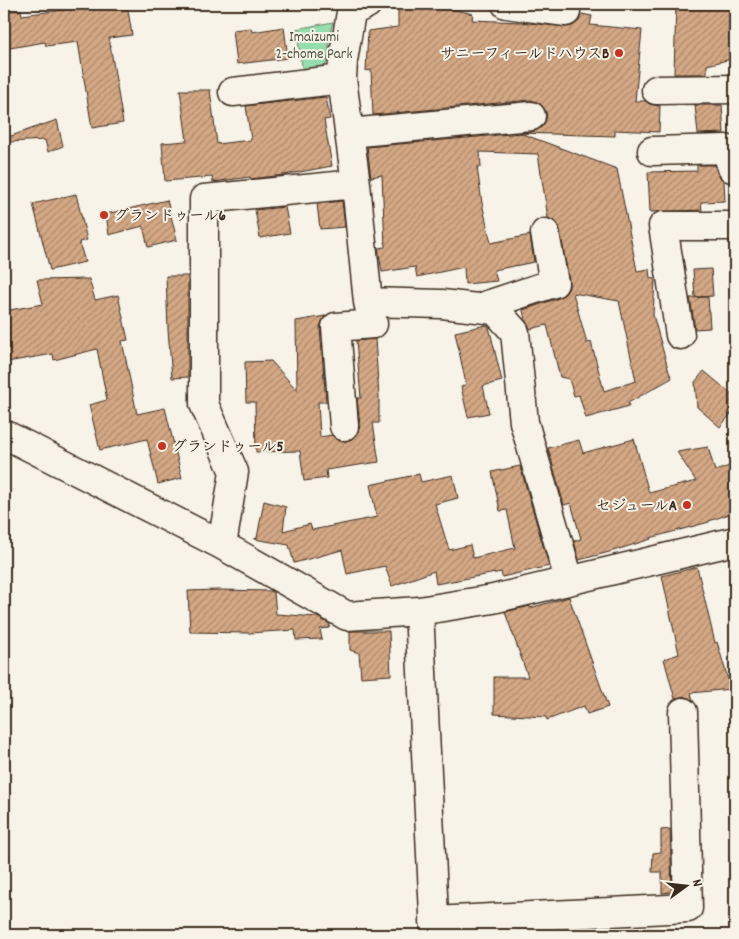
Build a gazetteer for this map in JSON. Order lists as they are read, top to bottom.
{
  "parks": ["Imaizumi 2-chome Park"],
  "places": [
    "サニーフィールドハウスB",
    "グランドゥール6",
    "グランドゥール5",
    "セジュールA"
  ],
  "north": "right"
}
